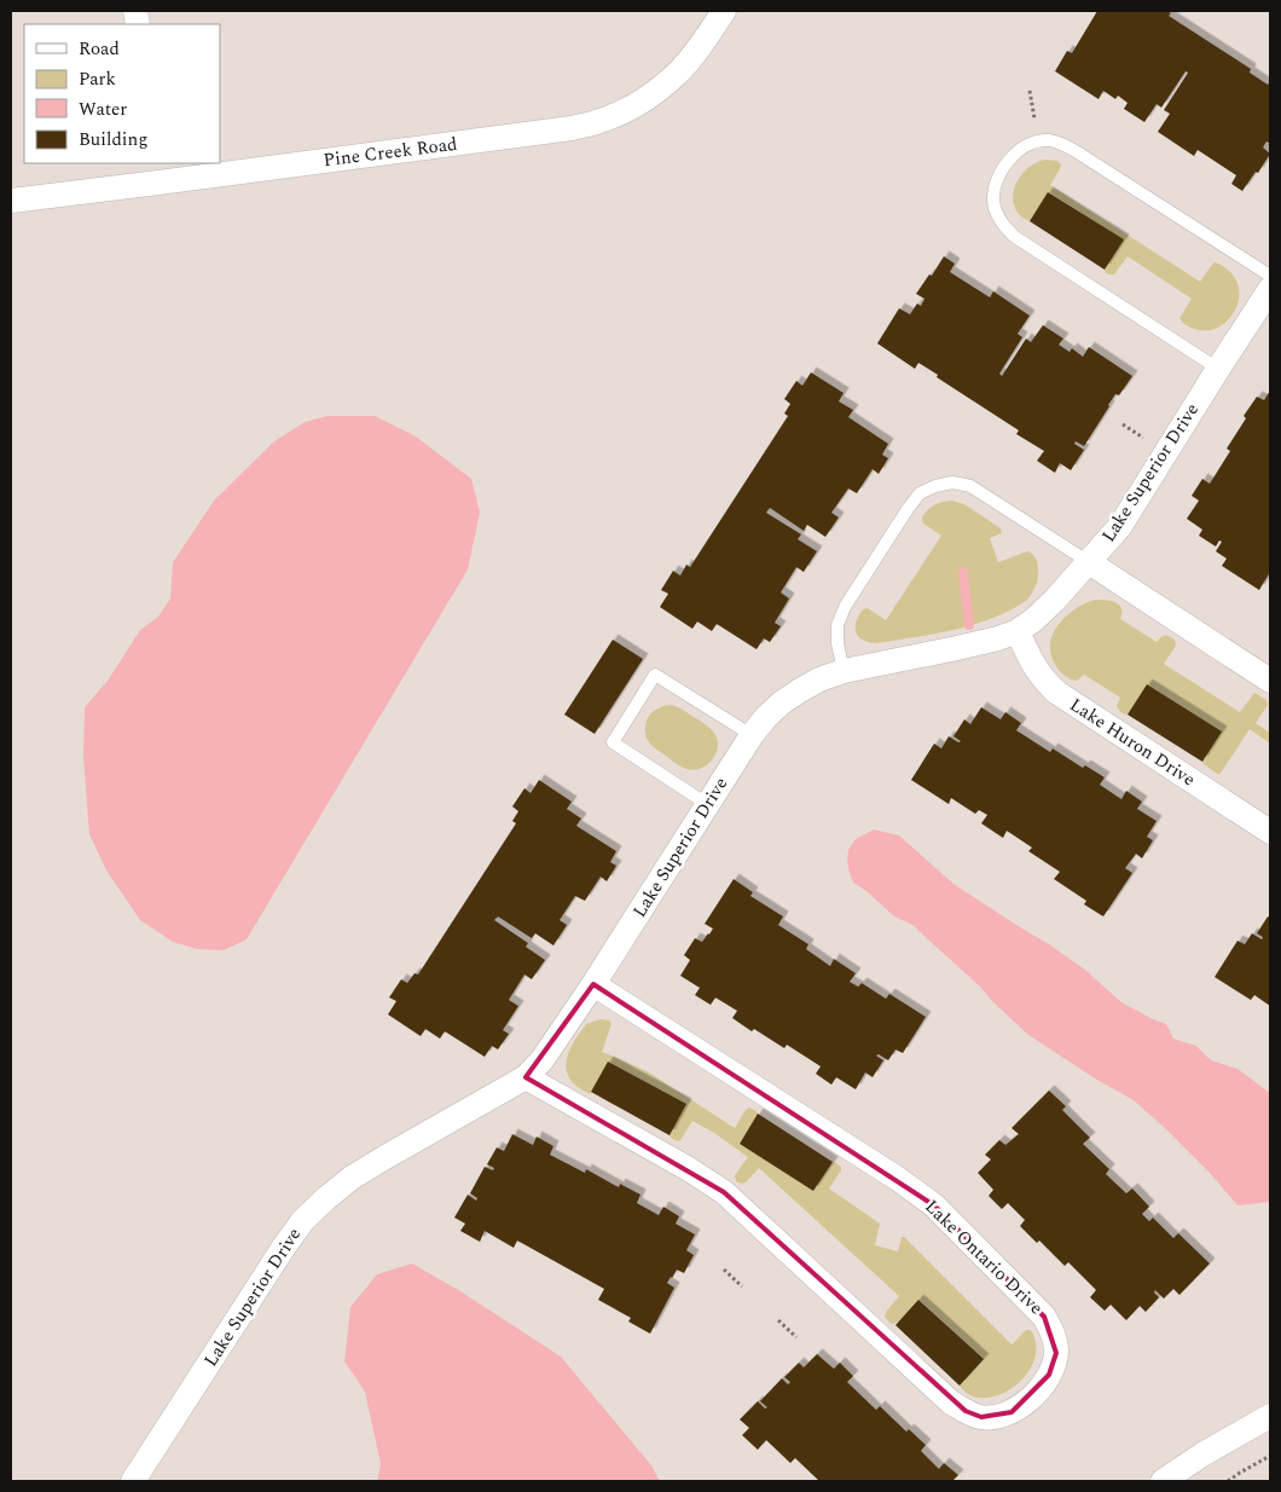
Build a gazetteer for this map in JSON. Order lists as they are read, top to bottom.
{
  "streets": {
    "street": [
      "Pine Creek Road",
      "Lake Superior Drive",
      "Lake Huron Drive",
      "Lake Ontario Drive"
    ]
  },
  "crossings": [
    ["Lake Superior Drive", "Lake Huron Drive"],
    ["Lake Superior Drive", "Lake Ontario Drive"]
  ],
  "legend": [
    "Road",
    "Park",
    "Water",
    "Building"
  ]
}
